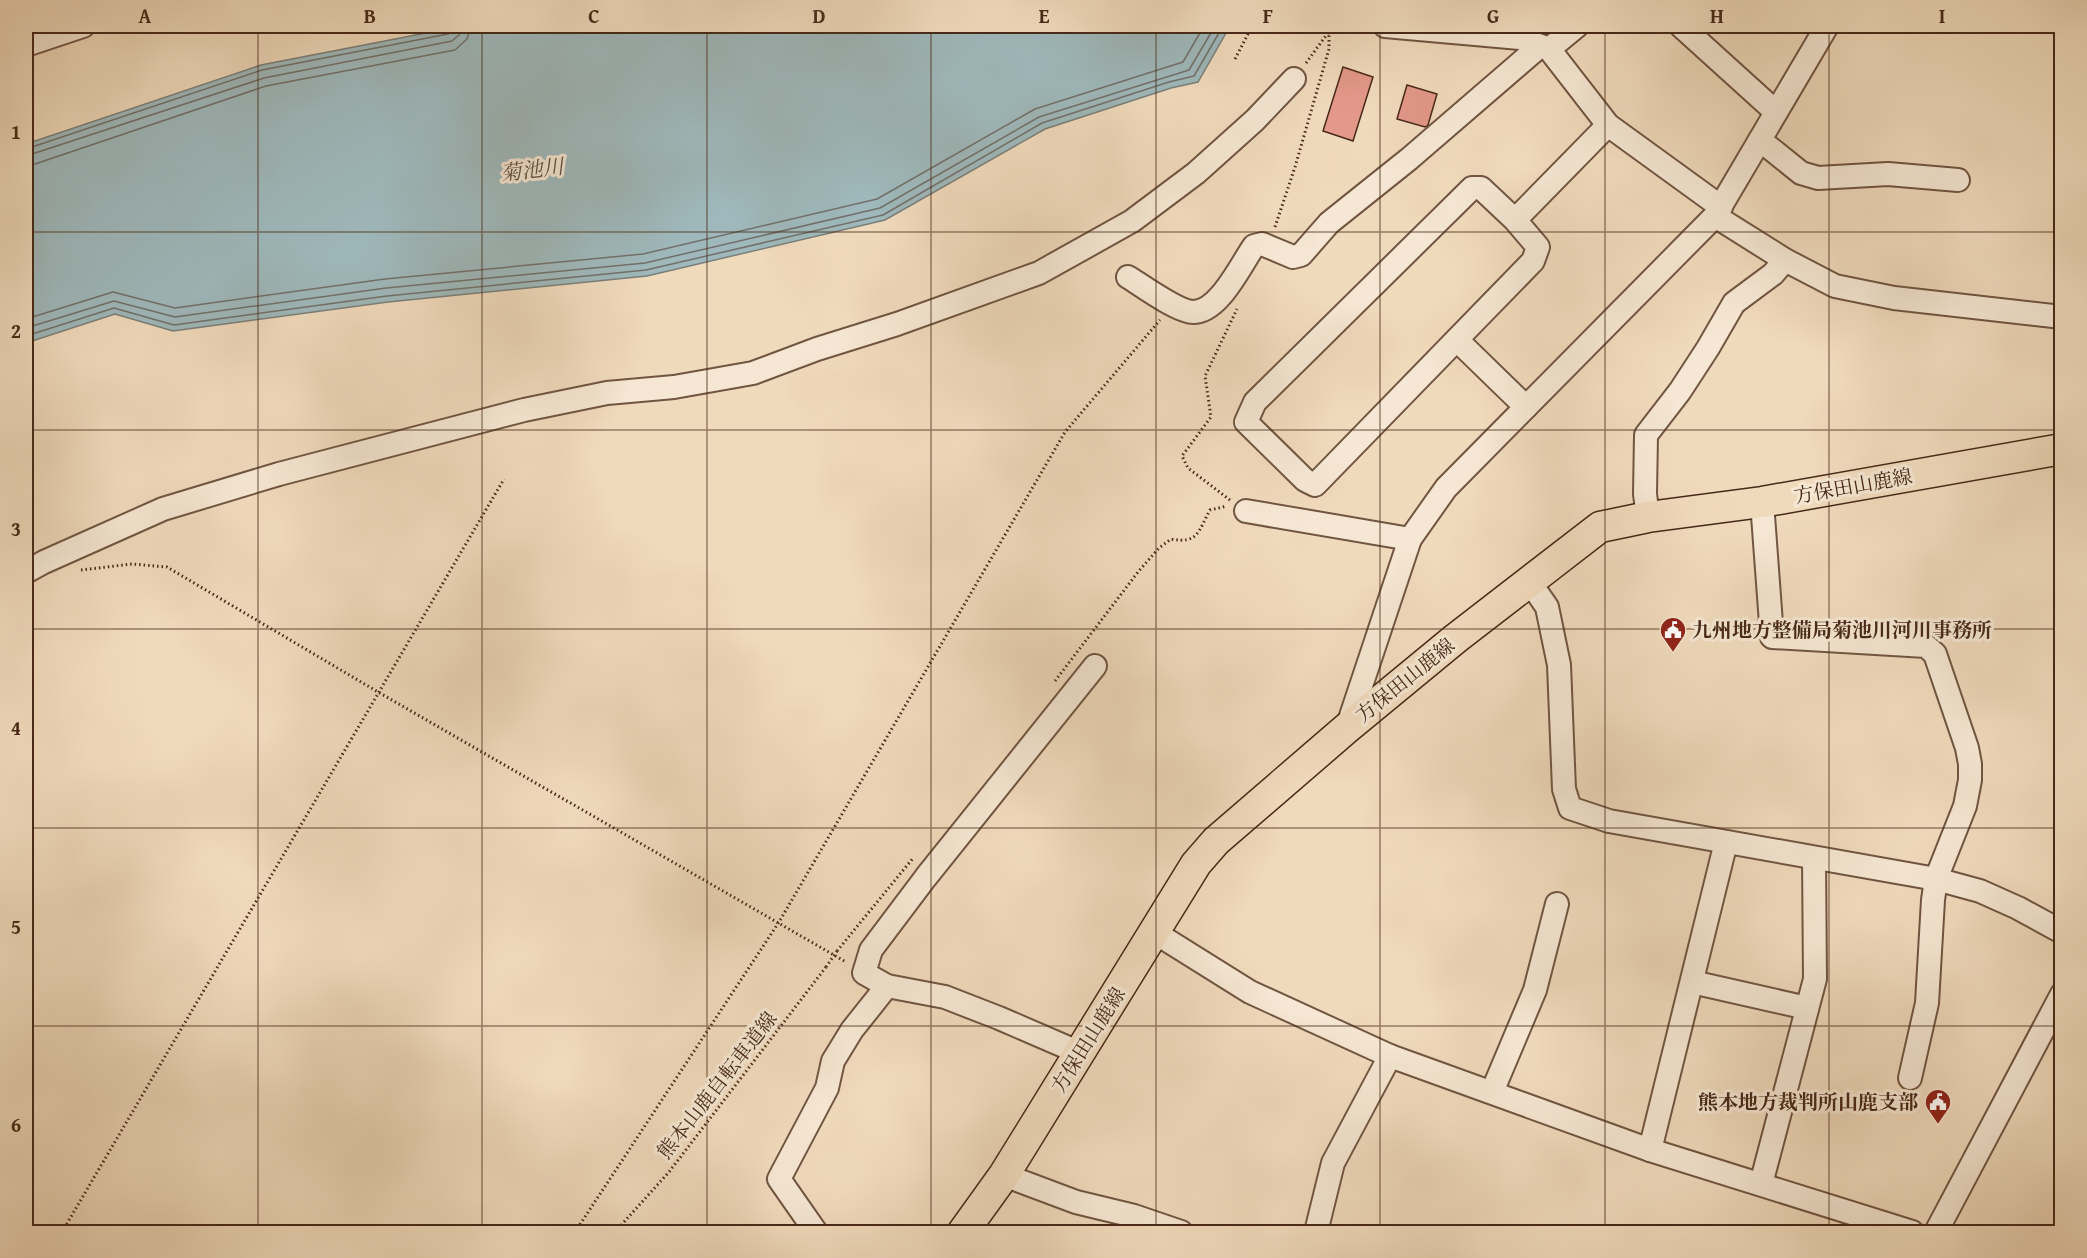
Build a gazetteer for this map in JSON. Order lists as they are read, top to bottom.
{
  "streets": {
    "main road": ["方保田山鹿線"],
    "path": ["熊本山鹿自転車道線"]
  },
  "water": ["菊池川"],
  "places": {
    "public building": ["九州地方整備局菊池川河川事務所", "熊本地方裁判所山鹿支部"]
  },
  "grid": {
    "columns": [
      "A",
      "B",
      "C",
      "D",
      "E",
      "F",
      "G",
      "H",
      "I"
    ],
    "rows": [
      "1",
      "2",
      "3",
      "4",
      "5",
      "6"
    ]
  }
}
